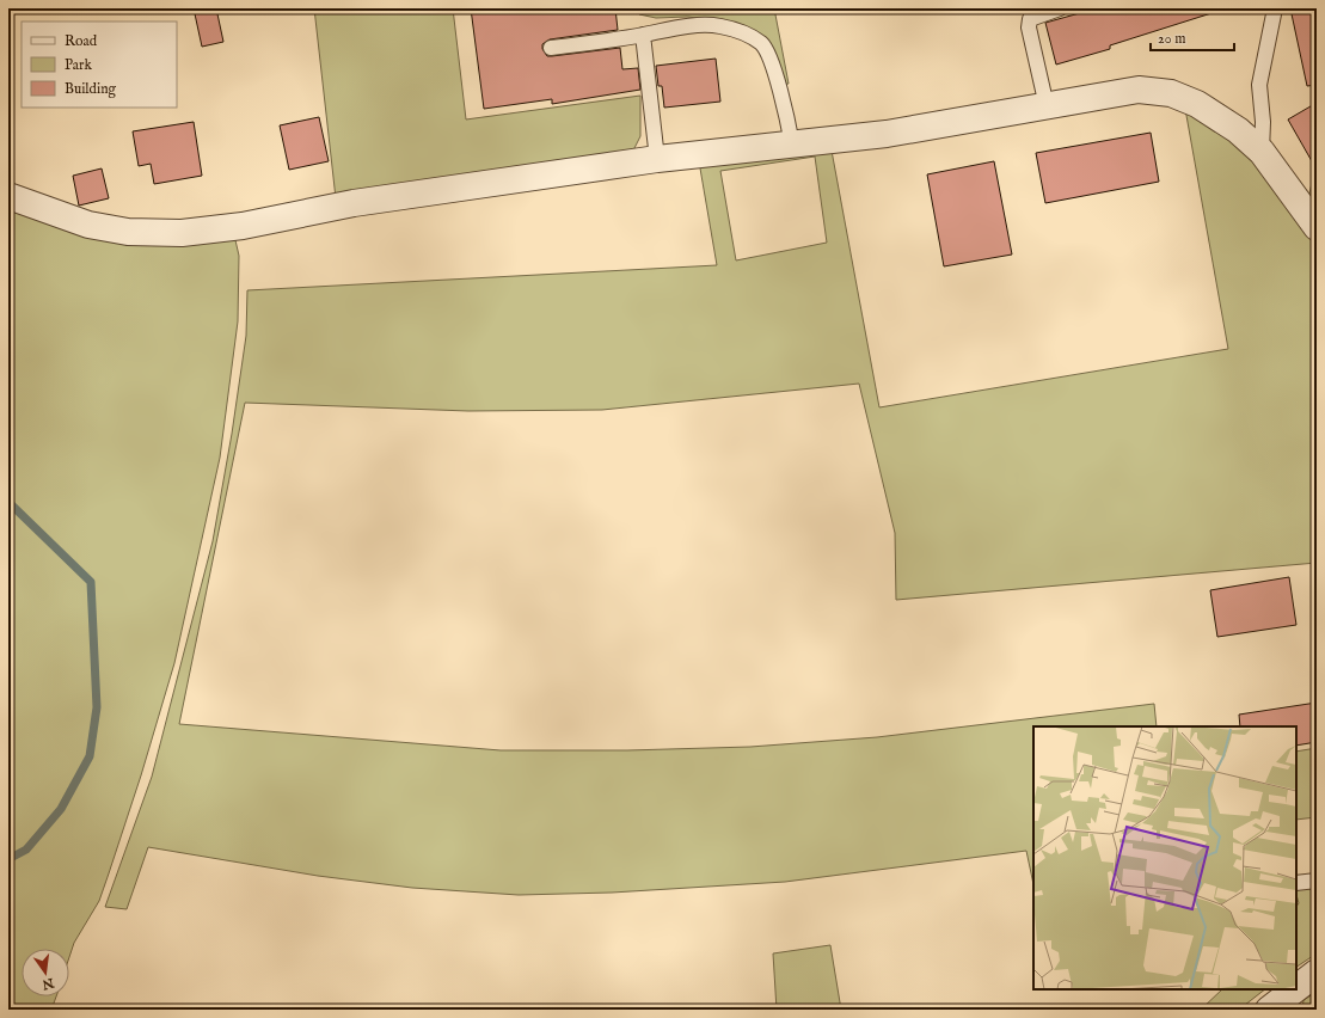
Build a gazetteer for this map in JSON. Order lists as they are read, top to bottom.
{
  "legend": ["Road", "Park", "Building"],
  "scale_bar": "20 m",
  "north": "bottom"
}
